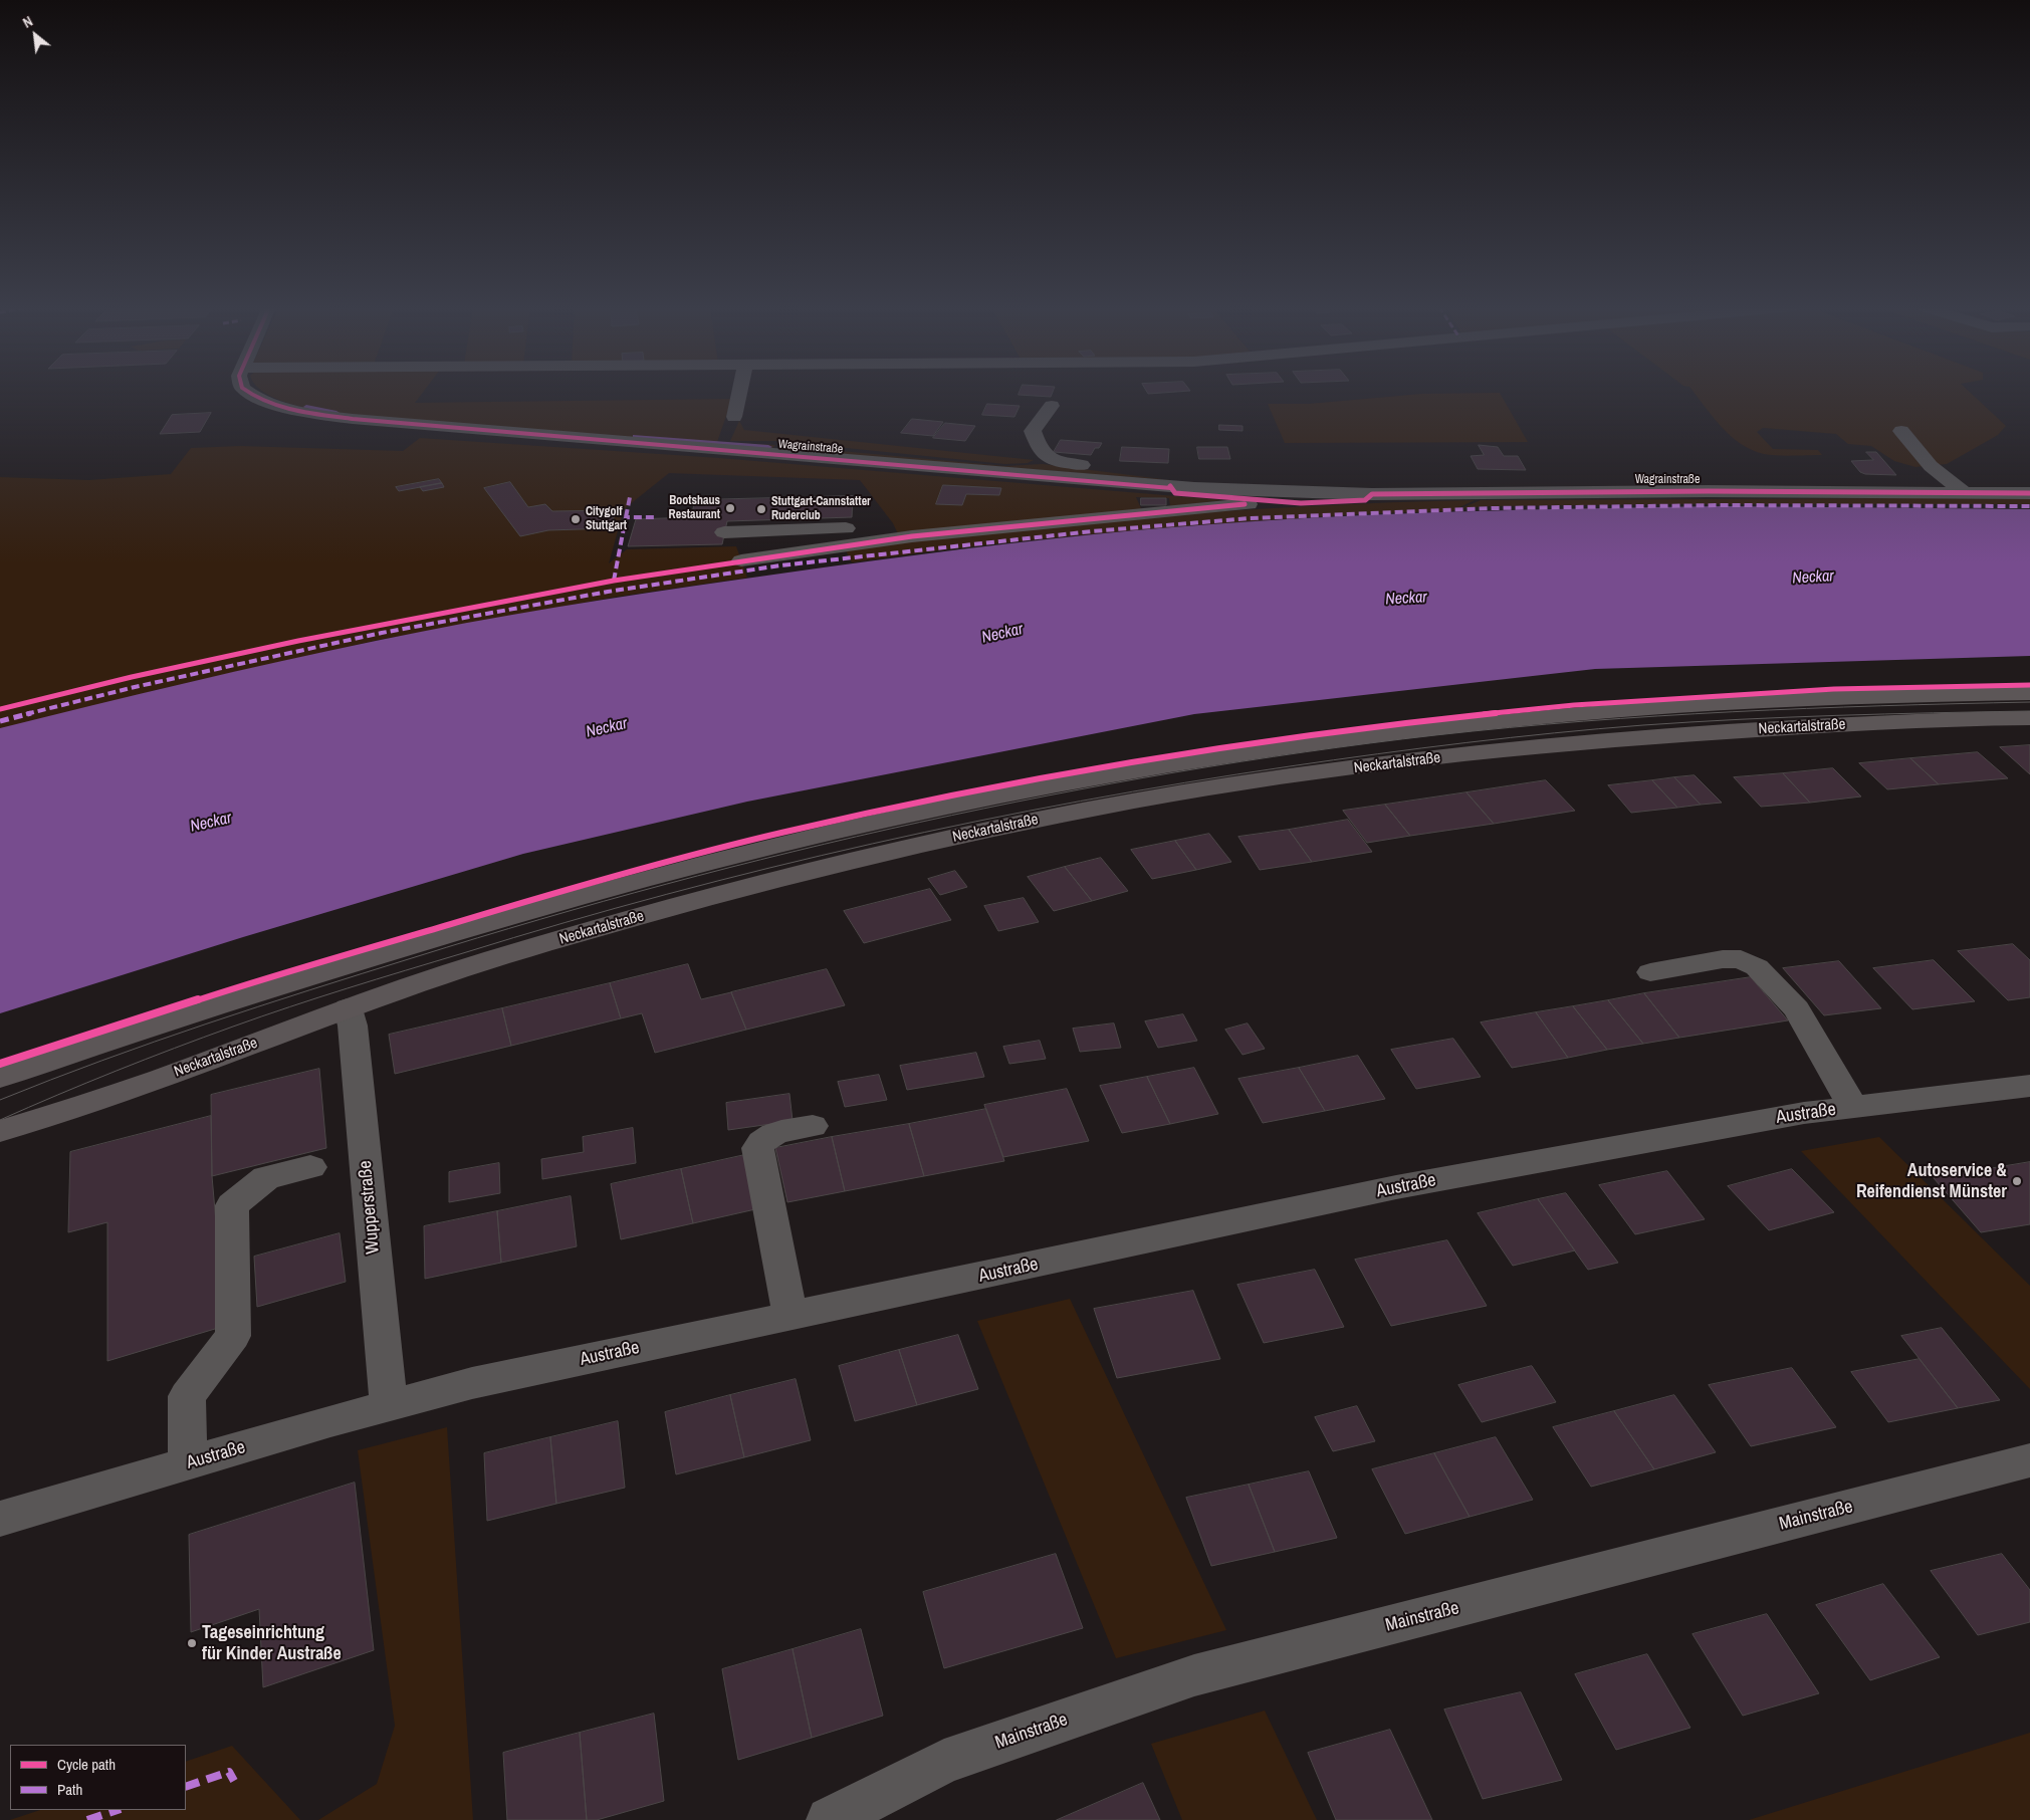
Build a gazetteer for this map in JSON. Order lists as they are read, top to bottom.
{
  "streets": {
    "main road": ["Neckartalstraße"],
    "street": [
      "Wagrainstraße",
      "Austraße",
      "Wupperstraße",
      "Mainstraße"
    ]
  },
  "crossings": [
    ["Neckartalstraße", "Wupperstraße"],
    ["Austraße", "Wupperstraße"]
  ],
  "water": ["Neckar"],
  "places": [
    "Bootshaus Restaurant",
    "Stuttgart-Cannstatter Ruderclub",
    "Citygolf Stuttgart",
    "Autoservice & Reifendienst Münster",
    "Tageseinrichtung für Kinder Austraße"
  ],
  "legend": ["Cycle path", "Path"],
  "north": "top left"
}
